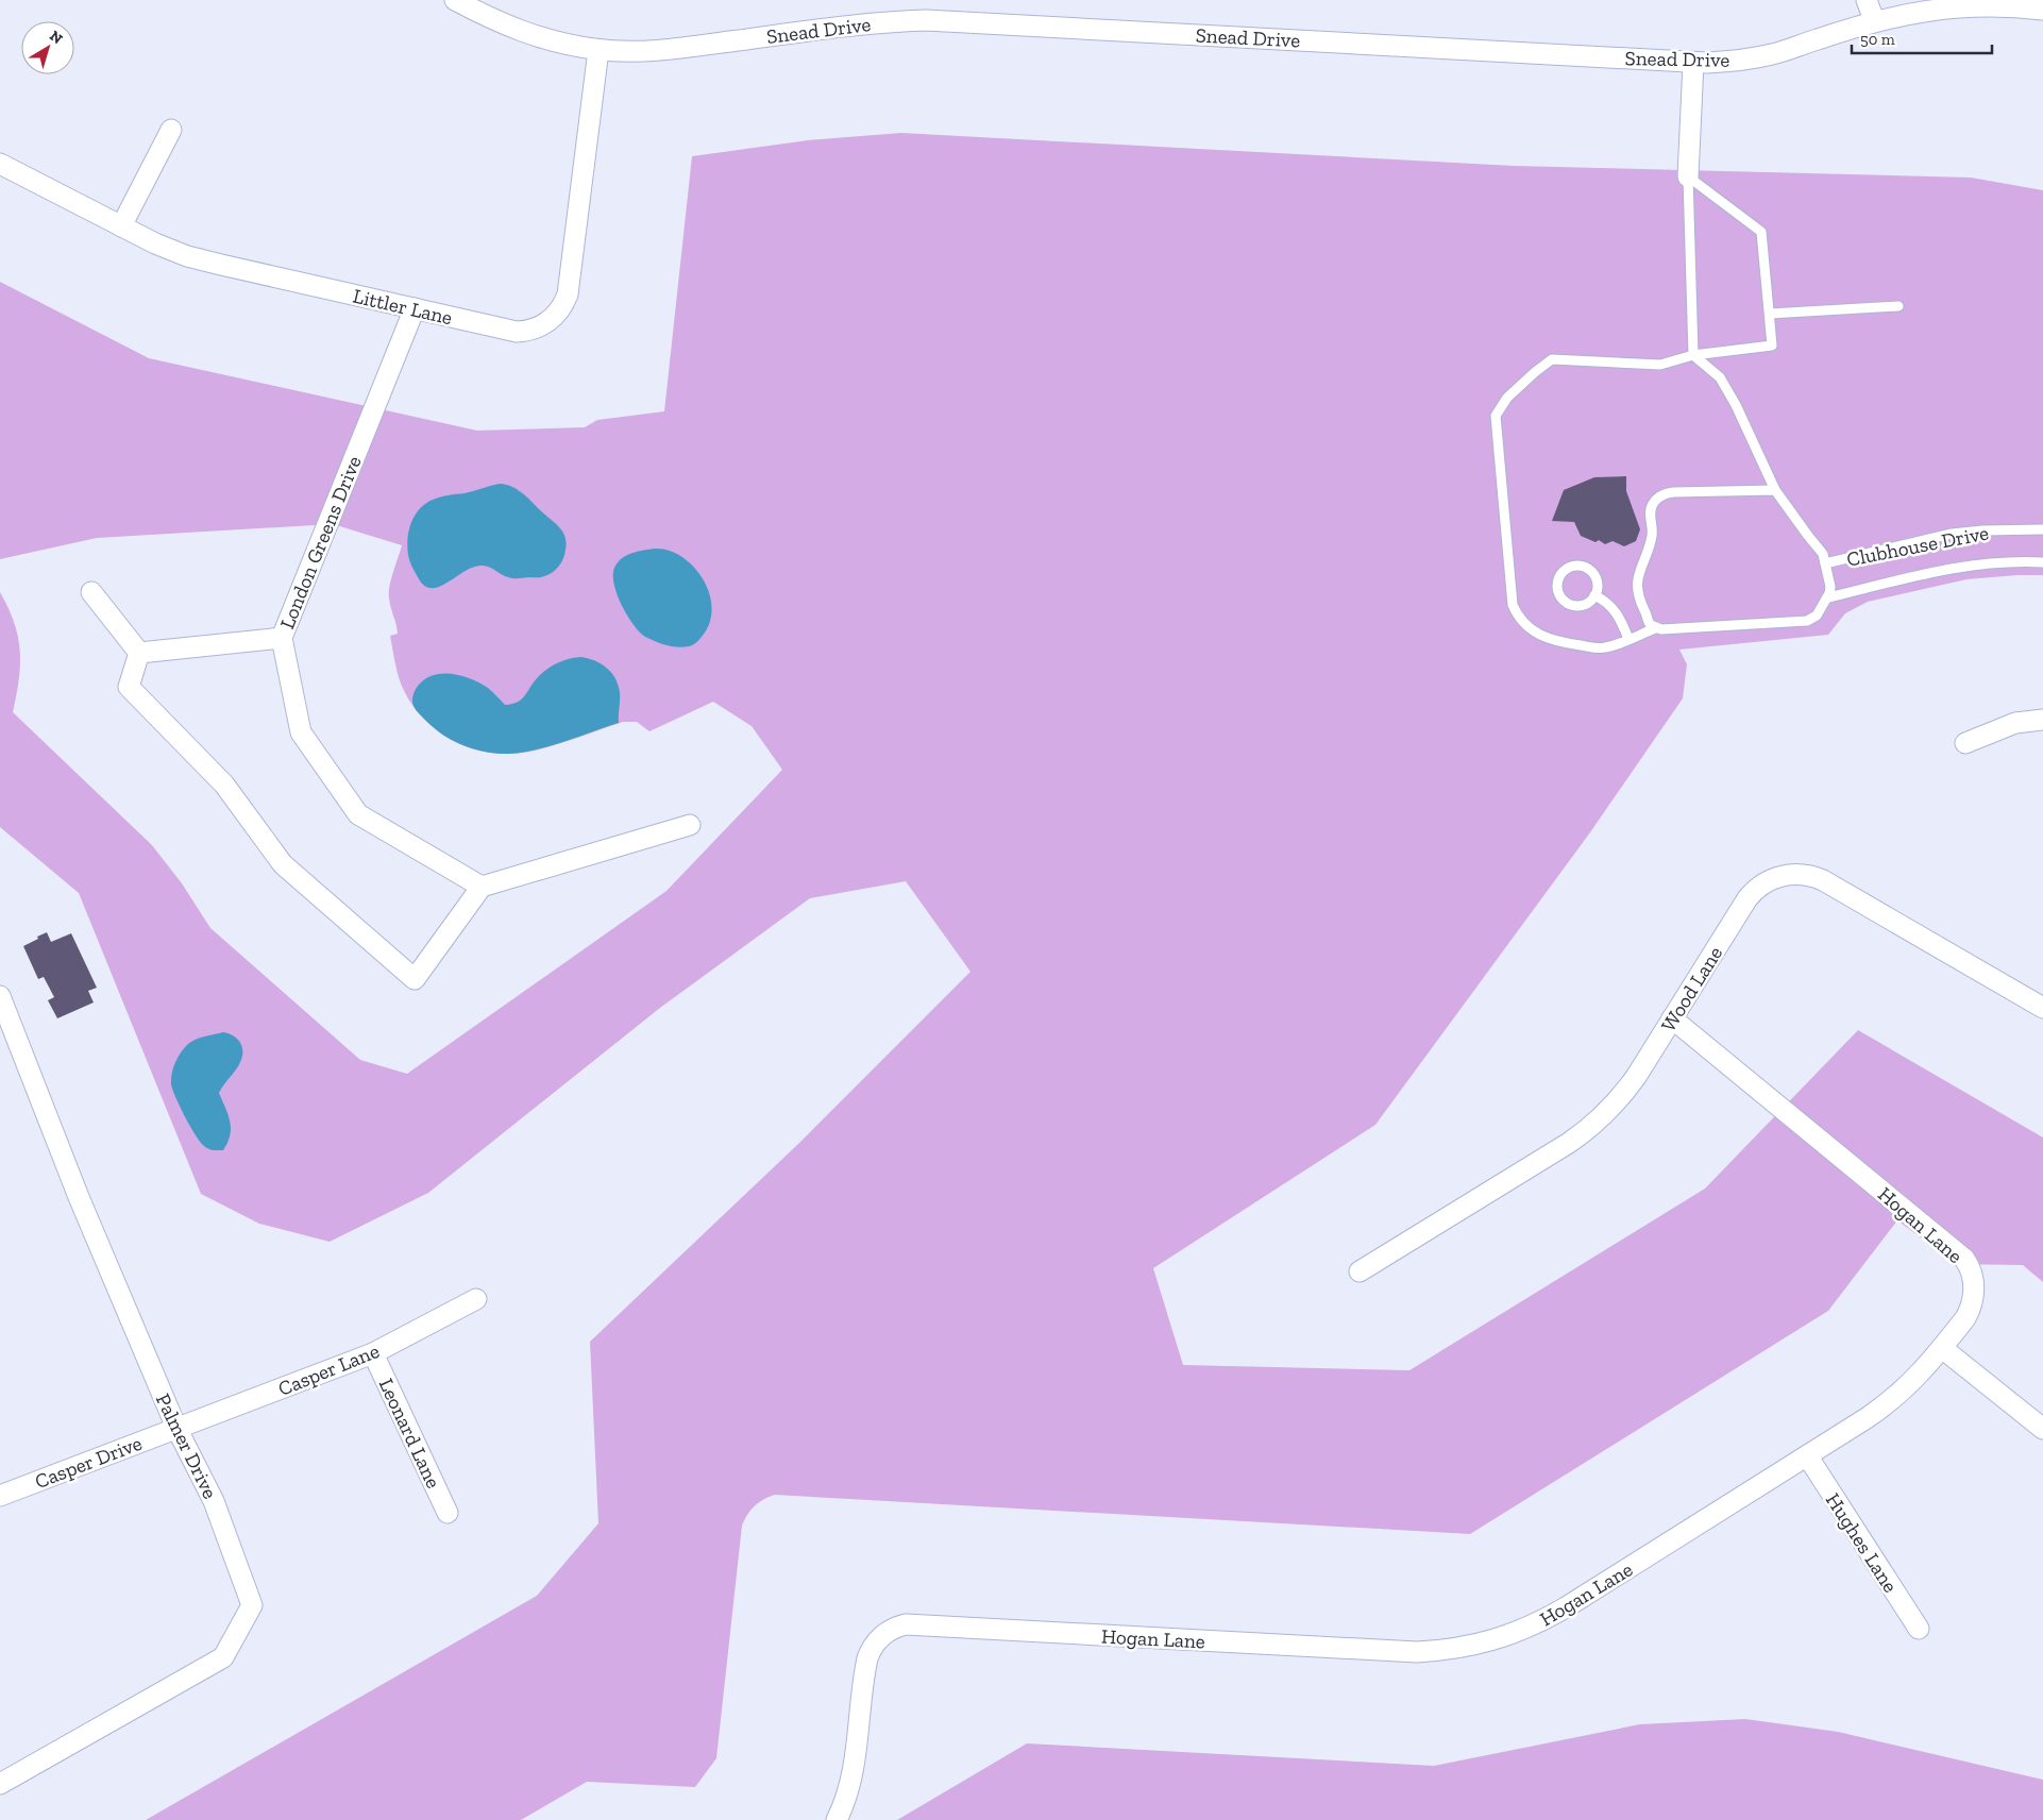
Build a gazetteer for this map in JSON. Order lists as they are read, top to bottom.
{
  "streets": {
    "street": [
      "Snead Drive",
      "Littler Lane",
      "London Greens Drive",
      "Wood Lane",
      "Hogan Lane",
      "Casper Lane",
      "Leonard Lane",
      "Palmer Drive",
      "Casper Drive",
      "Hughes Lane"
    ],
    "lane": ["Clubhouse Drive"]
  },
  "crossings": [
    ["Snead Drive", "Littler Lane"],
    ["Littler Lane", "London Greens Drive"],
    ["Wood Lane", "Hogan Lane"],
    ["Hogan Lane", "Hughes Lane"],
    ["Casper Lane", "Leonard Lane"],
    ["Casper Lane", "Palmer Drive"],
    ["Casper Lane", "Casper Drive"],
    ["Palmer Drive", "Casper Drive"]
  ],
  "scale_bar": "50 m",
  "north": "top right"
}
